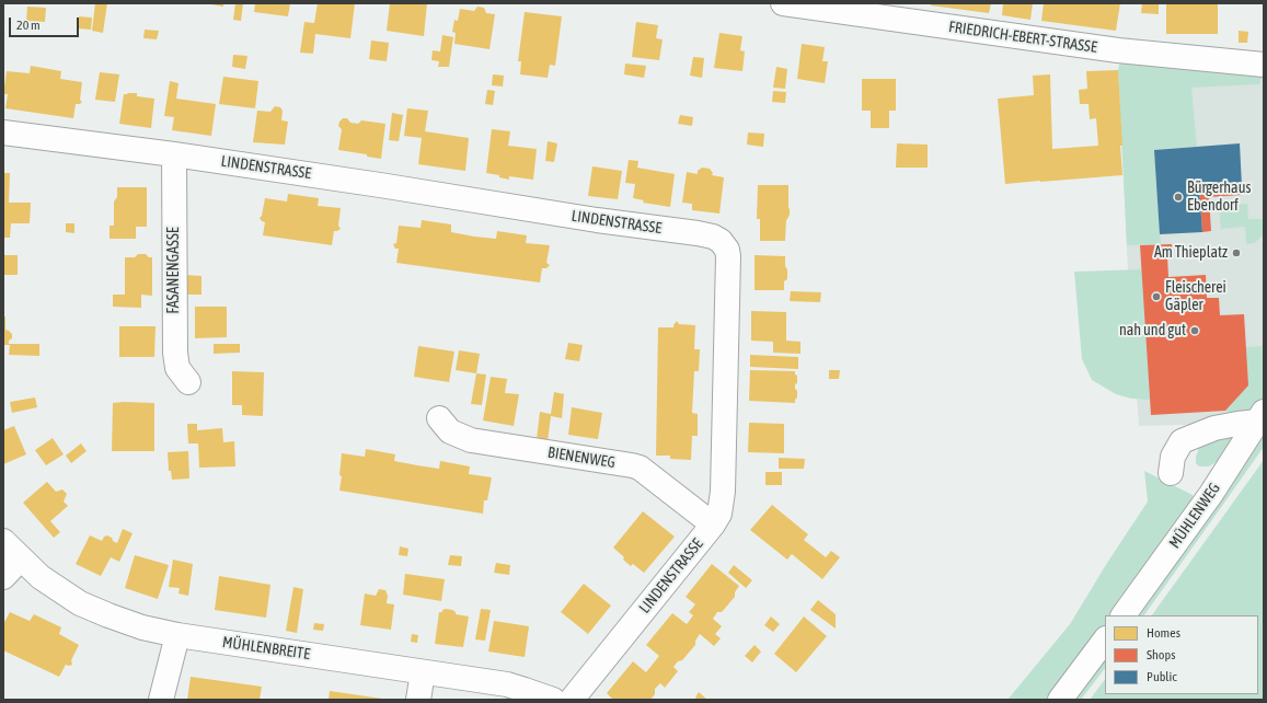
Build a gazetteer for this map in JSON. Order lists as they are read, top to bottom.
{
  "streets": {
    "street": [
      "FRIEDRICH-EBERT-STRASSE",
      "LINDENSTRASSE",
      "FASANENGASSE",
      "BIENENWEG",
      "MÜHLENWEG",
      "MÜHLENBREITE"
    ]
  },
  "crossings": [
    ["LINDENSTRASSE", "FASANENGASSE"],
    ["LINDENSTRASSE", "BIENENWEG"]
  ],
  "places": [
    "Bürgerhaus Ebendorf",
    "Am Thieplatz",
    "Fleischerei Gäpler",
    "nah und gut"
  ],
  "legend": ["Homes", "Shops", "Public"],
  "scale_bar": "20 m"
}
